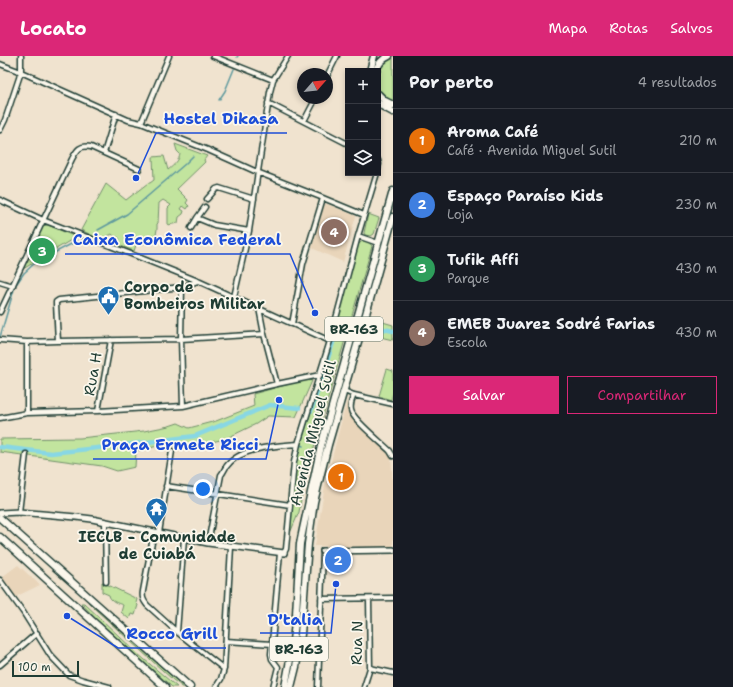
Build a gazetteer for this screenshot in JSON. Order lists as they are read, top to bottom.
{
  "streets": {
    "main road": ["BR-163", "Avenida Miguel Sutil"],
    "street": ["Rua H", "Rua N"]
  },
  "places": {
    "other": [
      "Hostel Dikasa",
      "Caixa Econômica Federal",
      "Praça Ermete Ricci",
      "D'talia",
      "Rocco Grill"
    ],
    "public building": ["Corpo de Bombeiros Militar"],
    "temple": ["IECLB - Comunidade de Cuiabá"]
  },
  "scale_bar": "100 m",
  "north": "top right",
  "page": {
    "header": "Locato",
    "nav": ["Mapa", "Rotas", "Salvos"],
    "heading": ["Por perto", "4 resultados"],
    "map_buttons": ["+", "−"],
    "list": [
      {
        "mark": "1",
        "name": "Aroma Café",
        "note": "Café · Avenida Miguel Sutil",
        "value": "210 m"
      },
      {
        "mark": "2",
        "name": "Espaço Paraíso Kids",
        "note": "Loja",
        "value": "230 m"
      },
      {
        "mark": "3",
        "name": "Tufik Affi",
        "note": "Parque",
        "value": "430 m"
      },
      {
        "mark": "4",
        "name": "EMEB Juarez Sodré Farias",
        "note": "Escola",
        "value": "430 m"
      }
    ],
    "pins": [
      "4",
      "3",
      "1",
      "2"
    ],
    "buttons": ["Salvar", "Compartilhar"],
    "scale": "100 m"
  }
}
